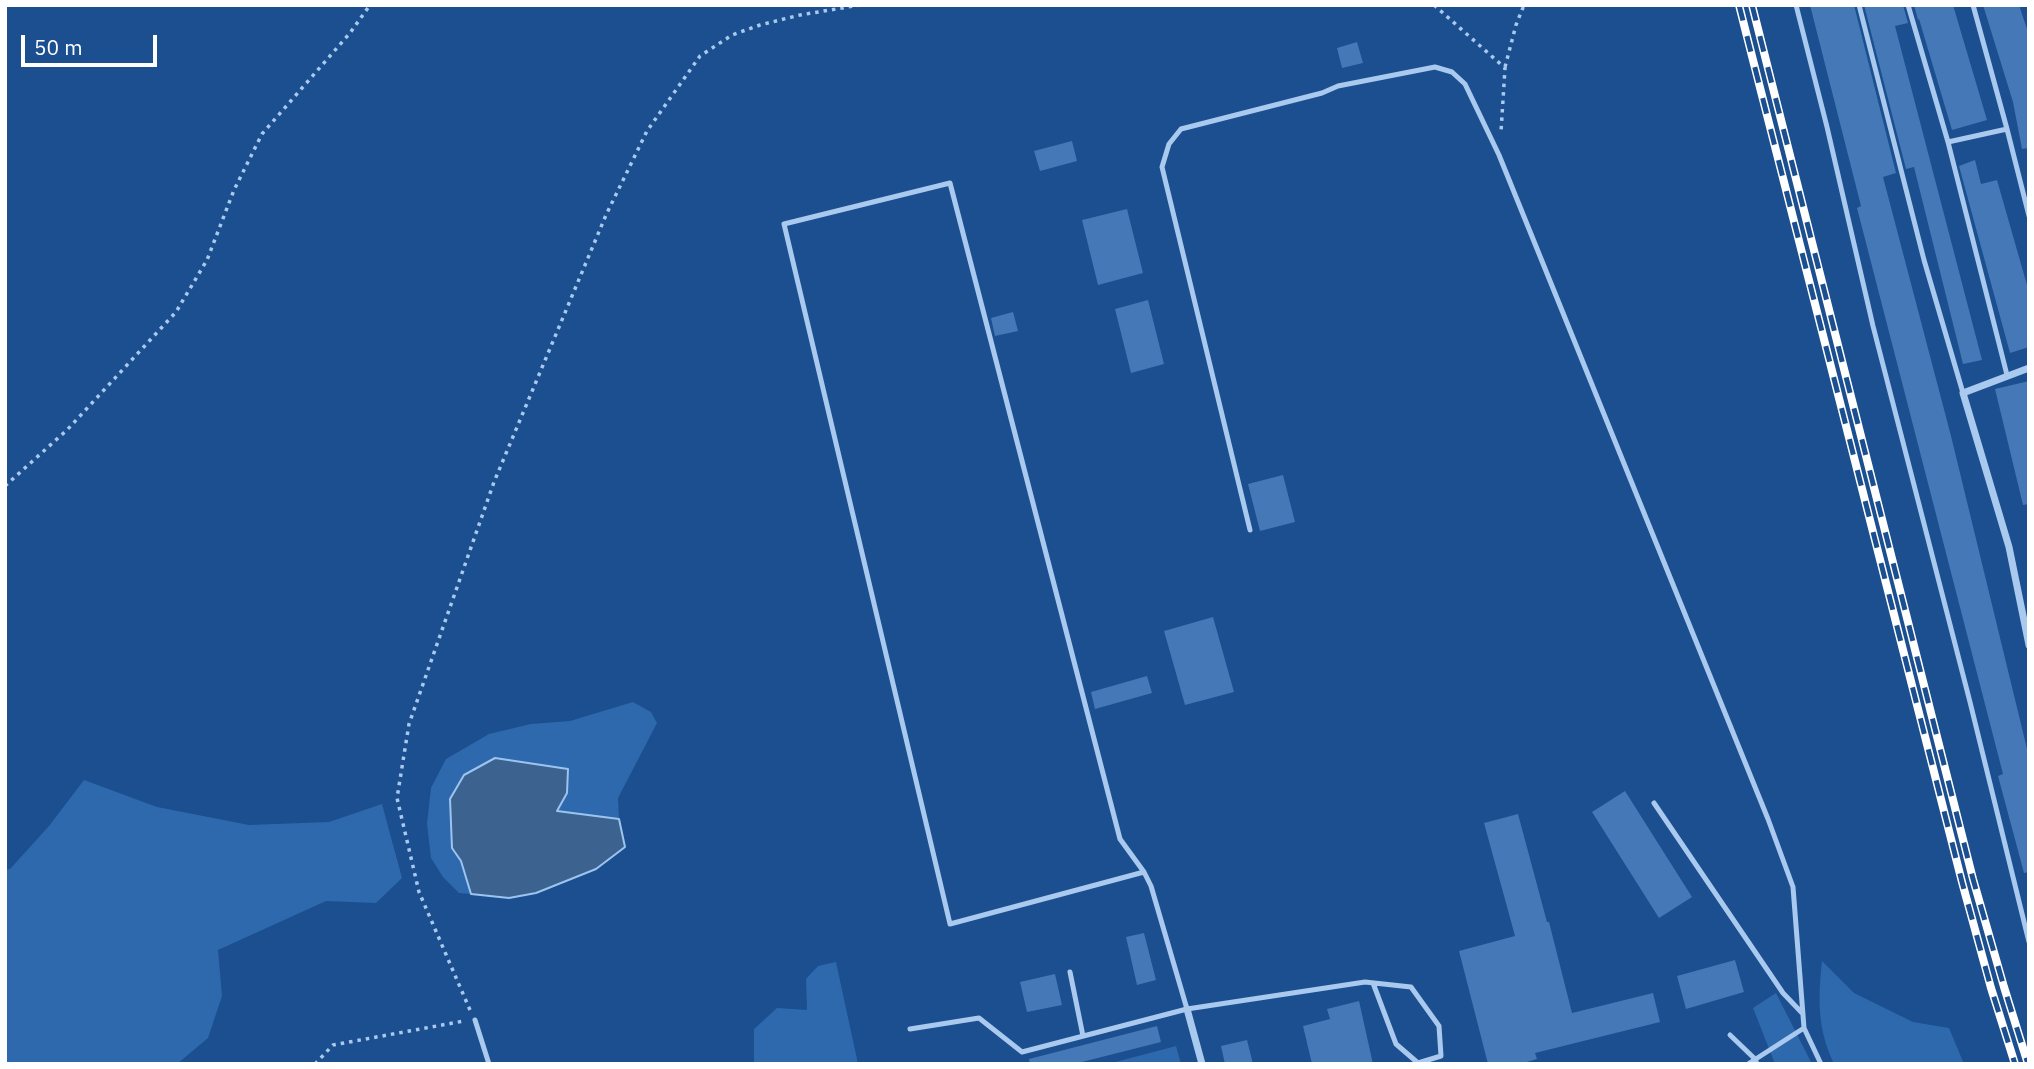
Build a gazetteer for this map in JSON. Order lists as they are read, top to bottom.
{
  "scale_bar": "50 m"
}
